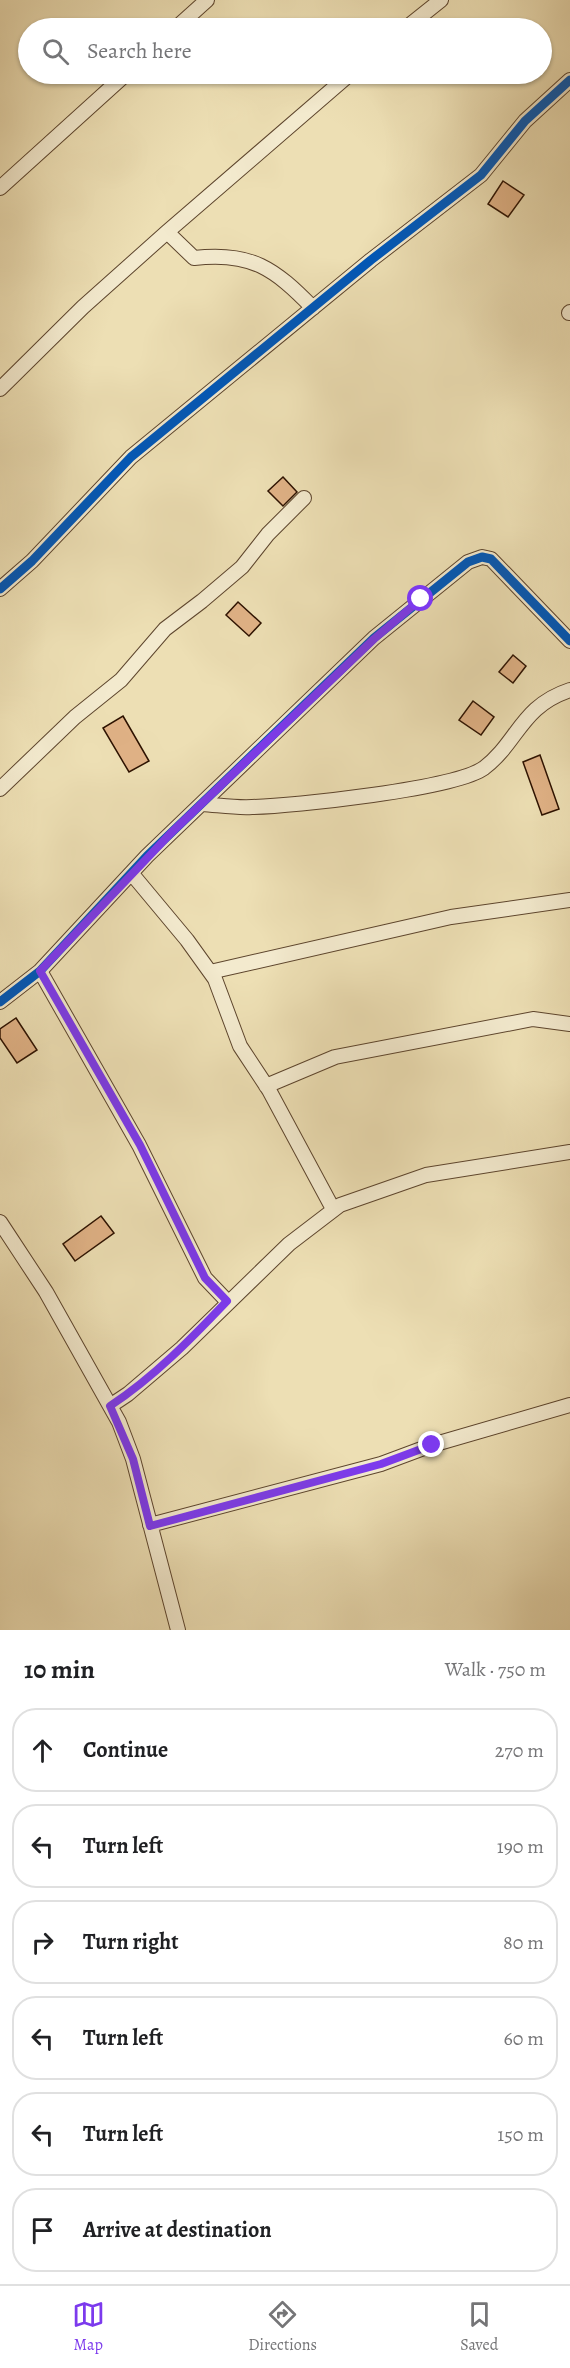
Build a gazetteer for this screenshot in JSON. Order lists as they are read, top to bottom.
{
  "page": {
    "search": "Search here",
    "heading": ["10 min", "Walk · 750 m"],
    "list": [
      ["Continue", "270 m"],
      ["Turn left", "190 m"],
      ["Turn right", "80 m"],
      ["Turn left", "60 m"],
      ["Turn left", "150 m"],
      "Arrive at destination"
    ],
    "nav": ["Map", "Directions", "Saved"]
  }
}
